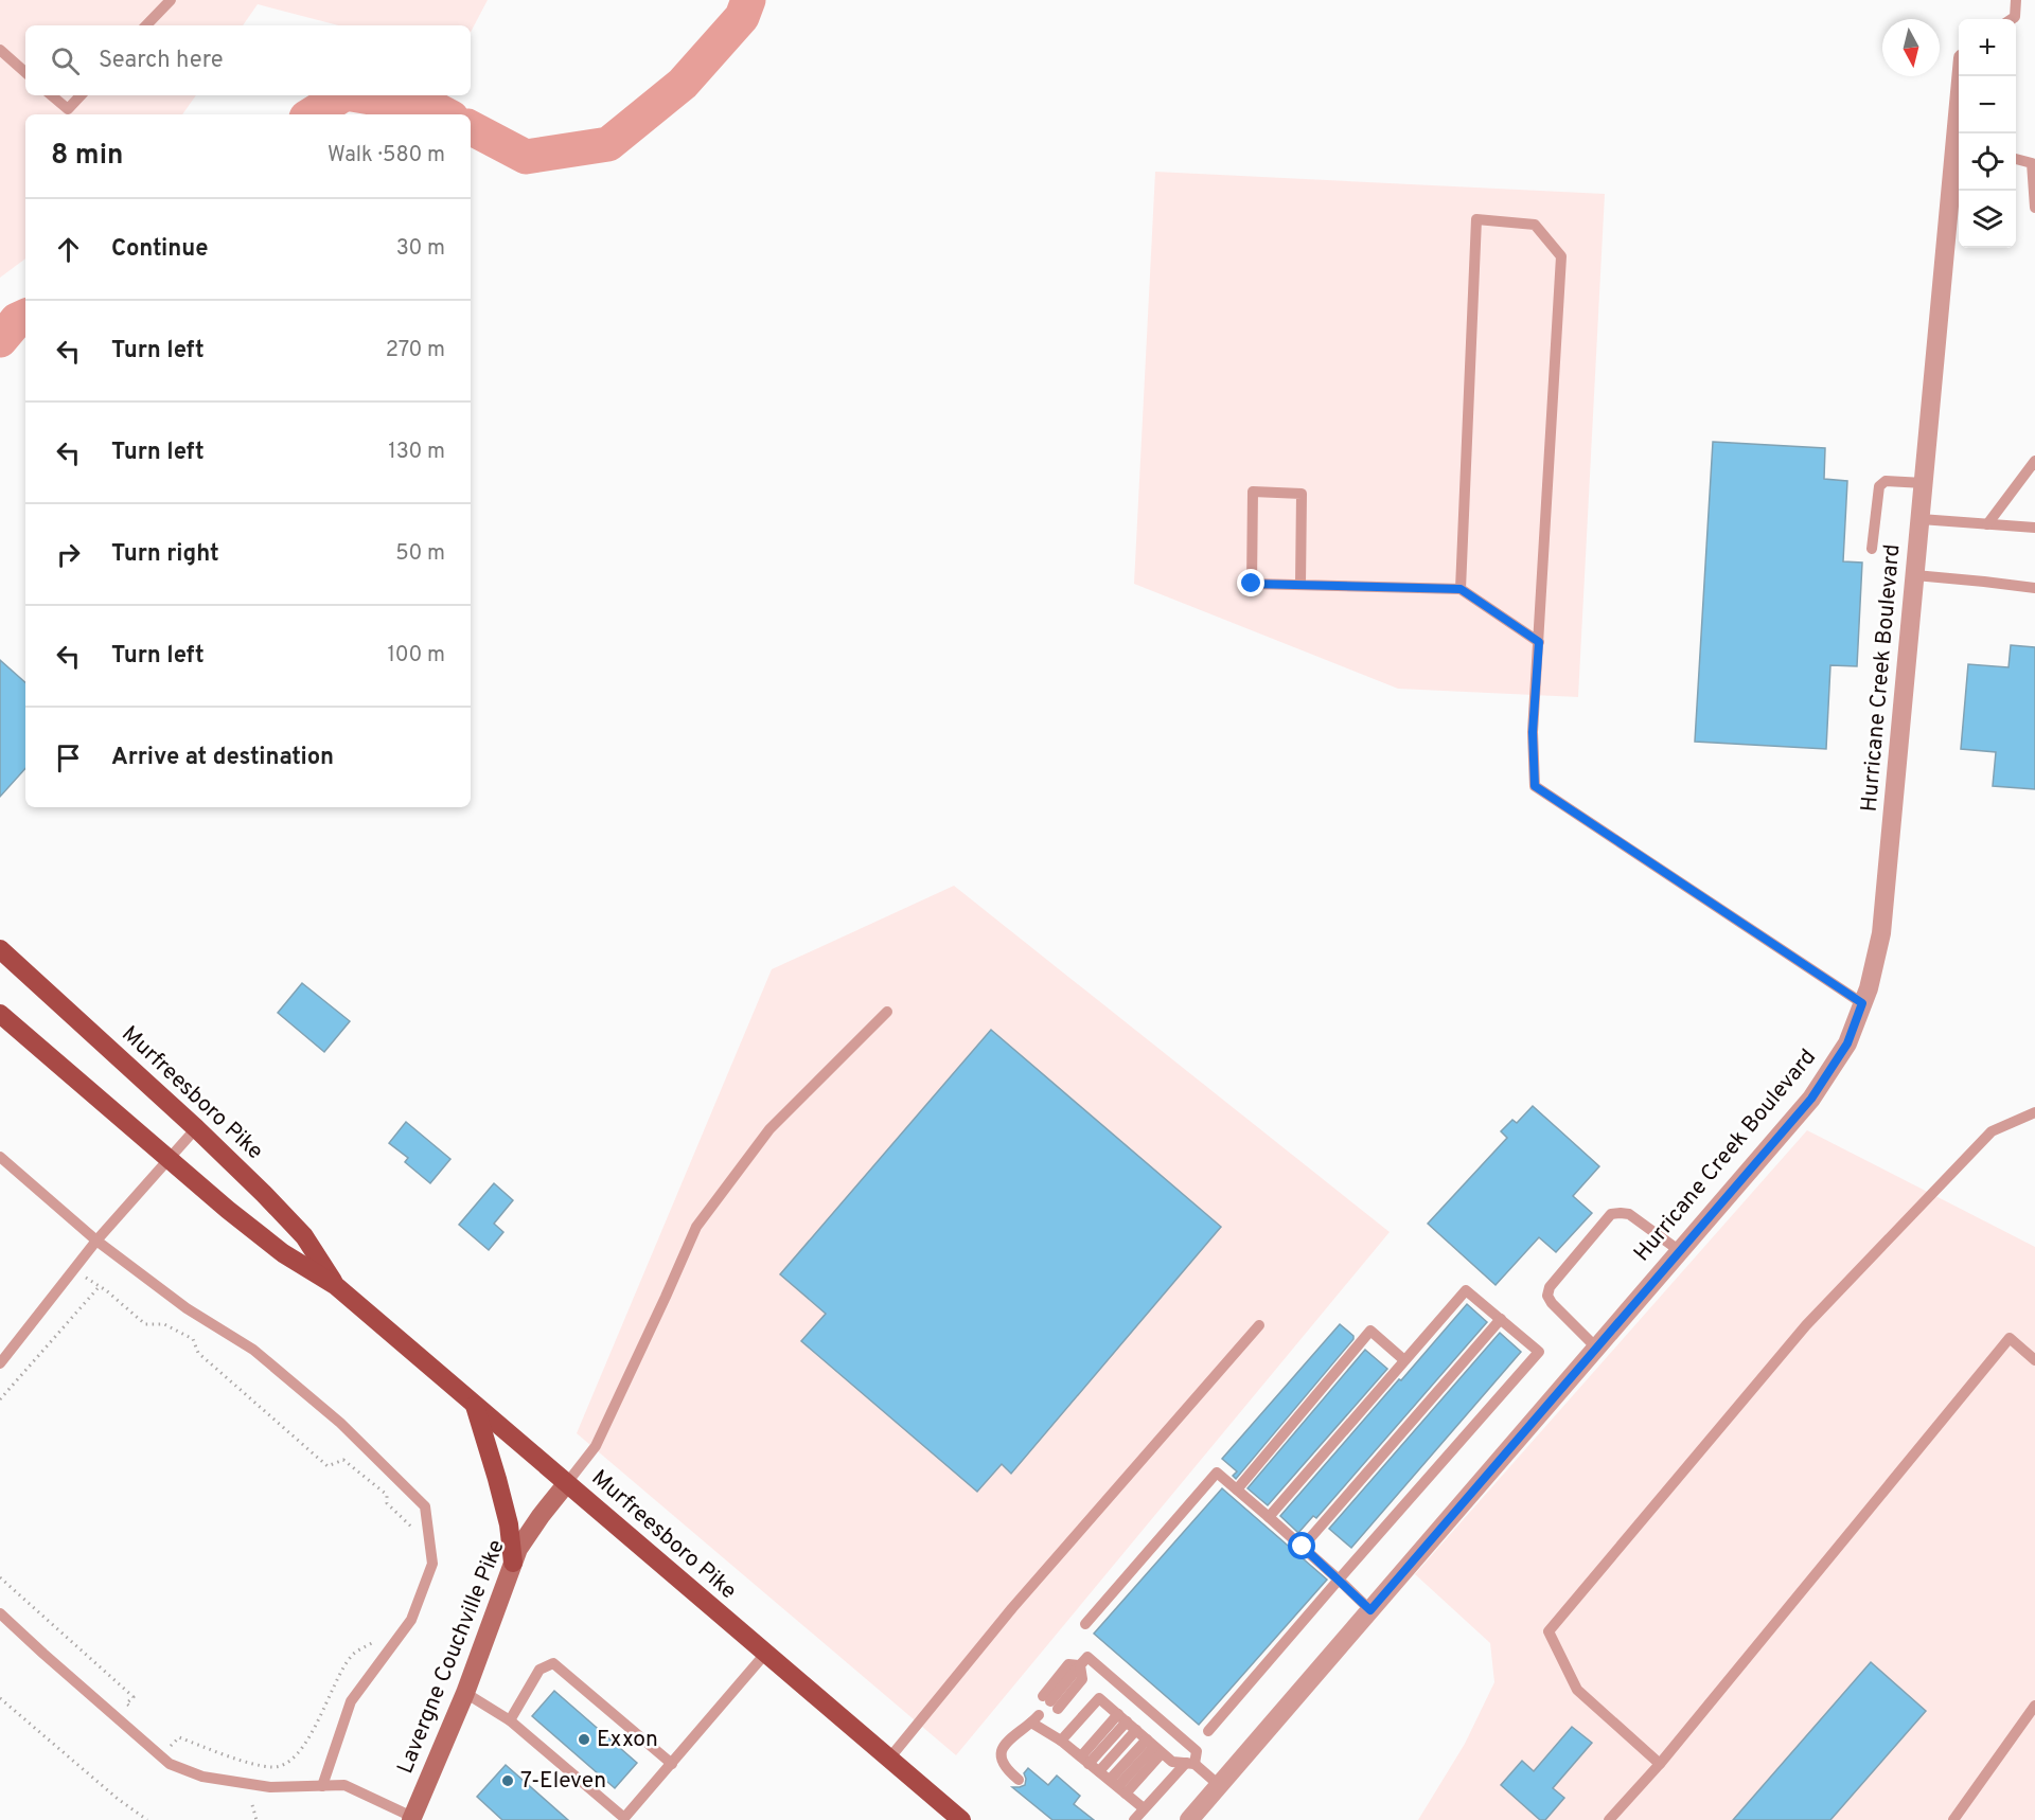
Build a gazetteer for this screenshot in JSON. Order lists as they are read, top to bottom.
{
  "streets": {
    "main road": ["Murfreesboro Pike"],
    "street": ["Hurricane Creek Boulevard", "Lavergne Couchville Pike"]
  },
  "crossings": [
    ["Murfreesboro Pike", "Lavergne Couchville Pike"]
  ],
  "places": ["Exxon", "7-Eleven"],
  "north": "bottom",
  "page": {
    "map_buttons": ["+", "−"],
    "search": "Search here",
    "heading": ["8 min", "Walk · 580 m"],
    "list": [
      ["Continue", "30 m"],
      ["Turn left", "270 m"],
      ["Turn left", "130 m"],
      ["Turn right", "50 m"],
      ["Turn left", "100 m"],
      "Arrive at destination"
    ]
  }
}
